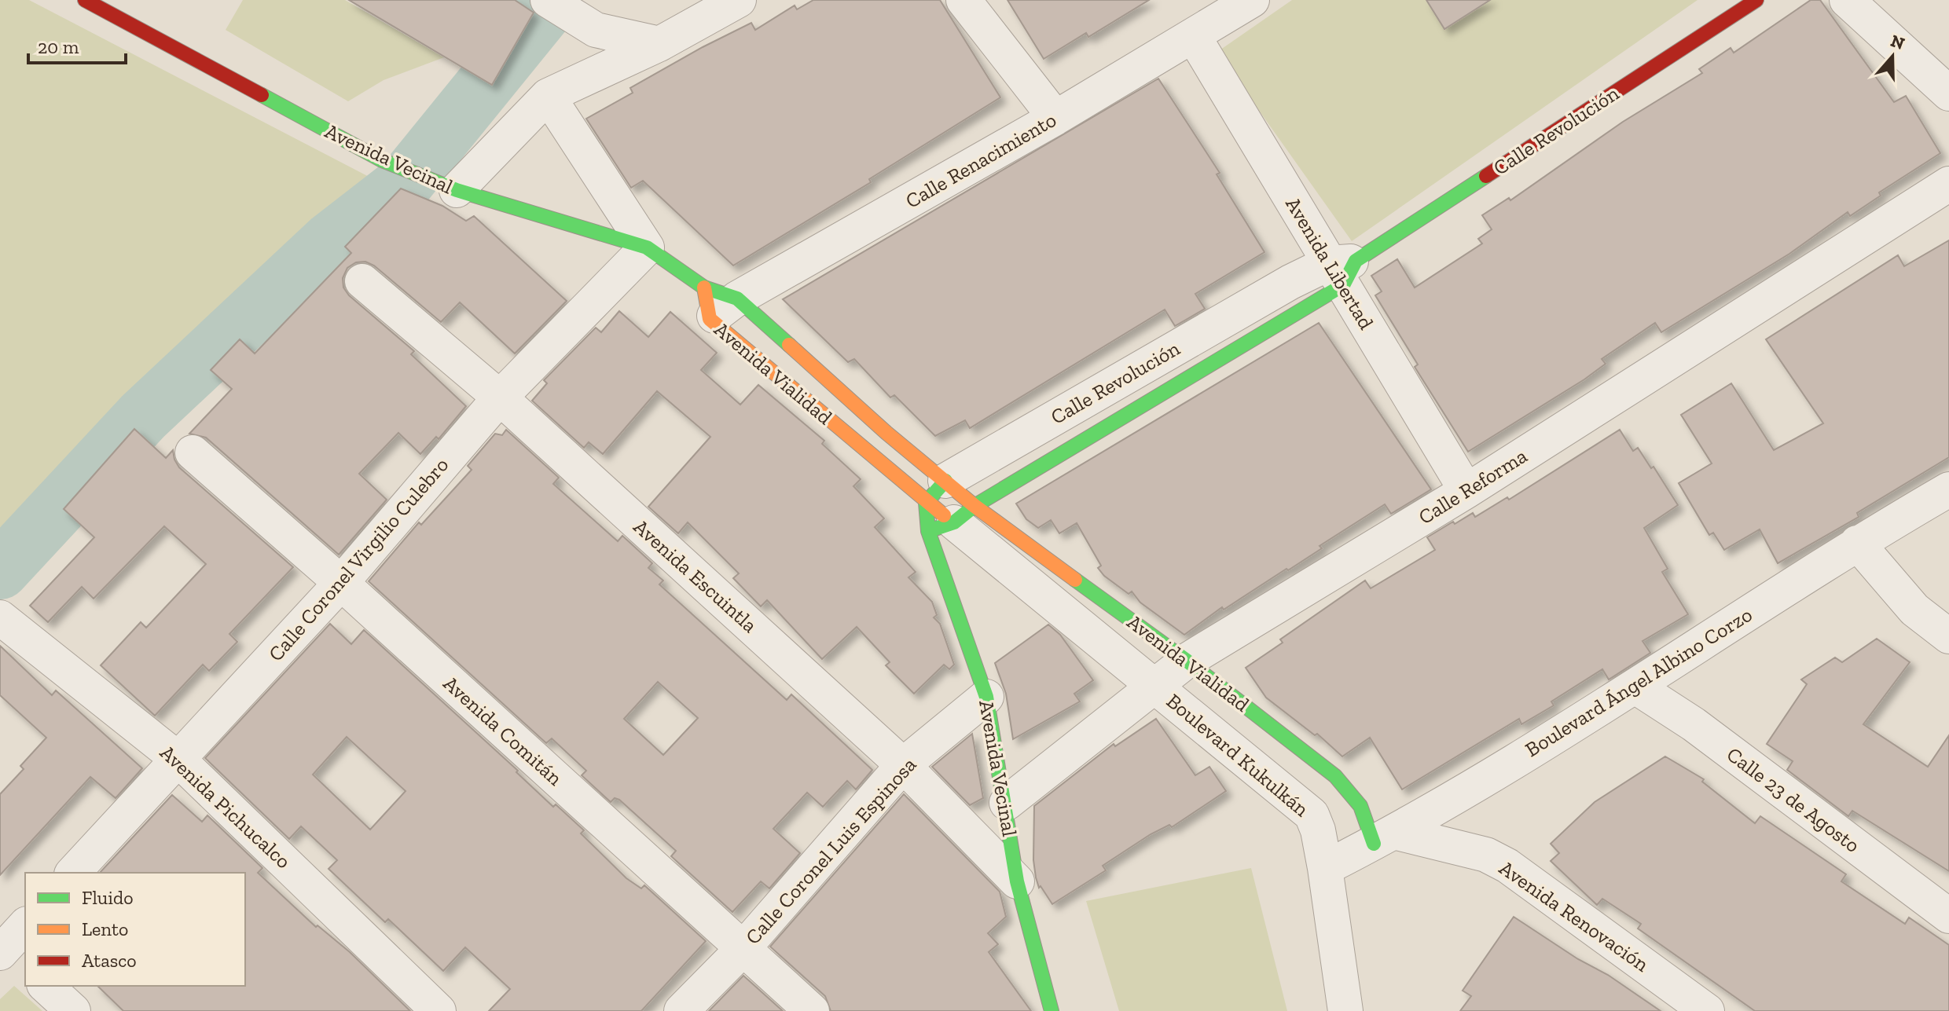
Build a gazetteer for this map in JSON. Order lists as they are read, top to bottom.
{
  "streets": {
    "street": [
      "Calle Revolución",
      "Avenida Vecinal",
      "Calle Renacimiento",
      "Avenida Libertad",
      "Avenida Vialidad",
      "Calle Reforma",
      "Calle Coronel Virgilio Culebro",
      "Avenida Escuintla",
      "Boulevard Ángel Albino Corzo",
      "Avenida Comitán",
      "Boulevard Kukulkán",
      "Calle 23 de Agosto",
      "Avenida Pichucalco",
      "Calle Coronel Luis Espinosa",
      "Avenida Renovación"
    ]
  },
  "crossings": [
    ["Calle Revolución", "Avenida Vecinal"],
    ["Calle Revolución", "Avenida Libertad"],
    ["Calle Revolución", "Avenida Vialidad"],
    ["Avenida Vecinal", "Calle Renacimiento"],
    ["Avenida Vecinal", "Avenida Vialidad"],
    ["Avenida Vecinal", "Calle Reforma"],
    ["Avenida Vecinal", "Calle Coronel Virgilio Culebro"],
    ["Avenida Vecinal", "Avenida Escuintla"],
    ["Avenida Vecinal", "Calle Coronel Luis Espinosa"],
    ["Calle Renacimiento", "Avenida Libertad"],
    ["Calle Renacimiento", "Avenida Vialidad"],
    ["Avenida Libertad", "Calle Reforma"],
    ["Avenida Vialidad", "Calle Reforma"],
    ["Avenida Vialidad", "Boulevard Ángel Albino Corzo"],
    ["Avenida Vialidad", "Boulevard Kukulkán"],
    ["Avenida Vialidad", "Avenida Renovación"],
    ["Calle Reforma", "Boulevard Kukulkán"],
    ["Calle Coronel Virgilio Culebro", "Avenida Escuintla"],
    ["Calle Coronel Virgilio Culebro", "Avenida Comitán"],
    ["Calle Coronel Virgilio Culebro", "Avenida Pichucalco"],
    ["Avenida Escuintla", "Calle Coronel Luis Espinosa"],
    ["Boulevard Ángel Albino Corzo", "Boulevard Kukulkán"],
    ["Boulevard Ángel Albino Corzo", "Calle 23 de Agosto"],
    ["Boulevard Ángel Albino Corzo", "Avenida Renovación"],
    ["Avenida Comitán", "Calle Coronel Luis Espinosa"]
  ],
  "legend": ["Fluido", "Lento", "Atasco"],
  "scale_bar": "20 m",
  "north": "top"
}
